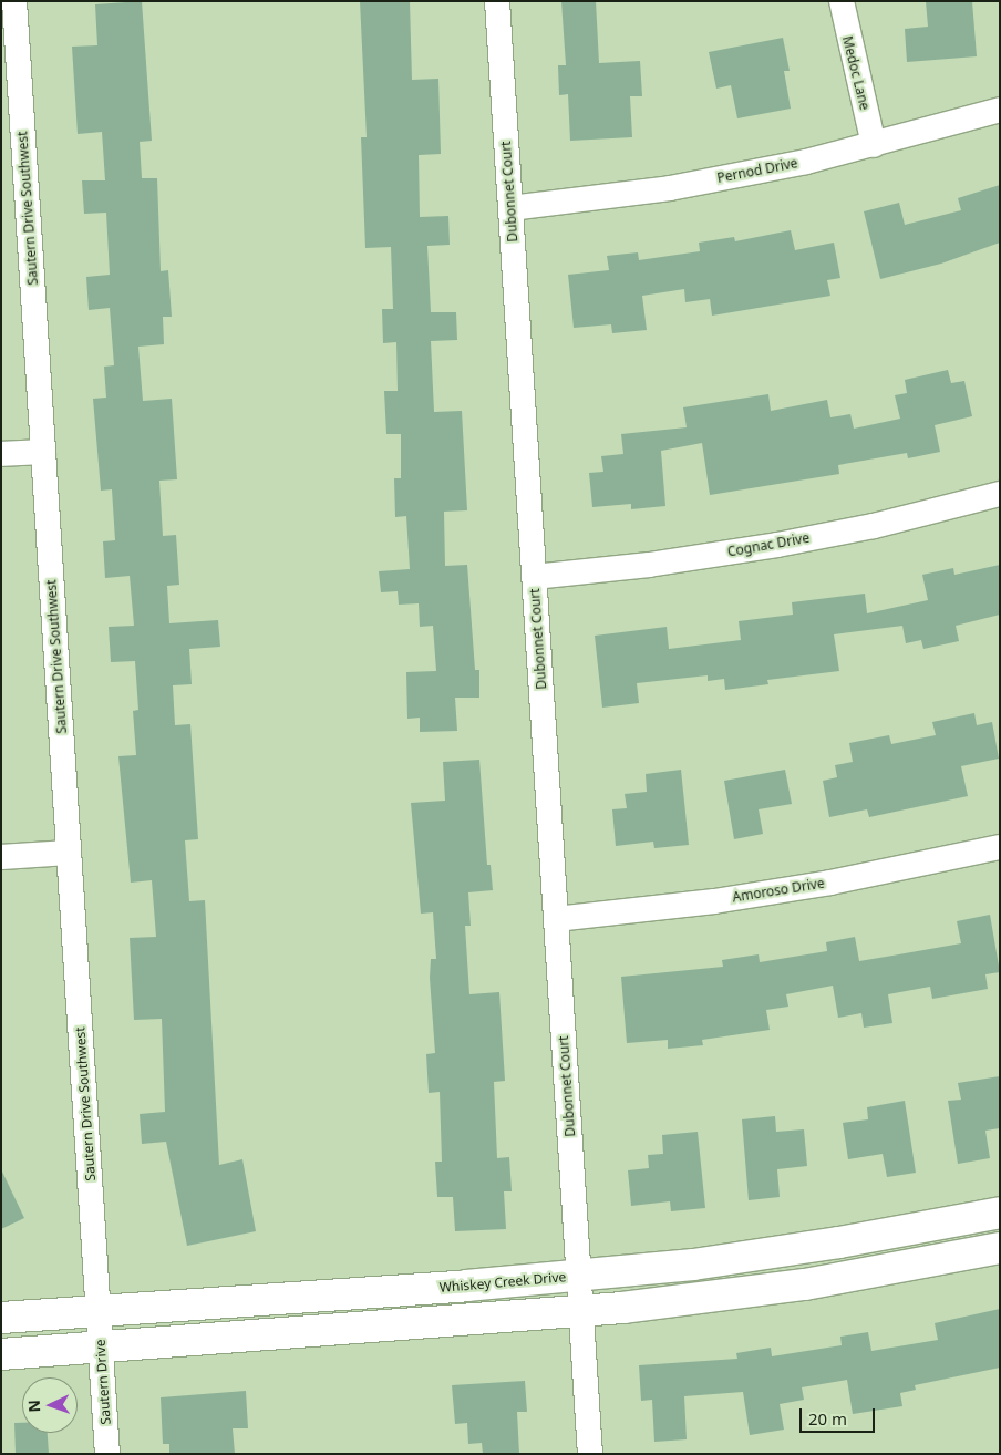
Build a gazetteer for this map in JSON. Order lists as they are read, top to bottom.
{
  "streets": {
    "street": [
      "Medoc Lane",
      "Pernod Drive",
      "Dubonnet Court",
      "Sautern Drive Southwest",
      "Cognac Drive",
      "Amoroso Drive",
      "Whiskey Creek Drive",
      "Sautern Drive"
    ]
  },
  "crossings": [
    ["Medoc Lane", "Pernod Drive"],
    ["Pernod Drive", "Dubonnet Court"],
    ["Dubonnet Court", "Cognac Drive"],
    ["Dubonnet Court", "Amoroso Drive"],
    ["Dubonnet Court", "Whiskey Creek Drive"],
    ["Sautern Drive Southwest", "Whiskey Creek Drive"],
    ["Sautern Drive Southwest", "Sautern Drive"],
    ["Whiskey Creek Drive", "Sautern Drive"]
  ],
  "scale_bar": "20 m",
  "north": "left"
}
